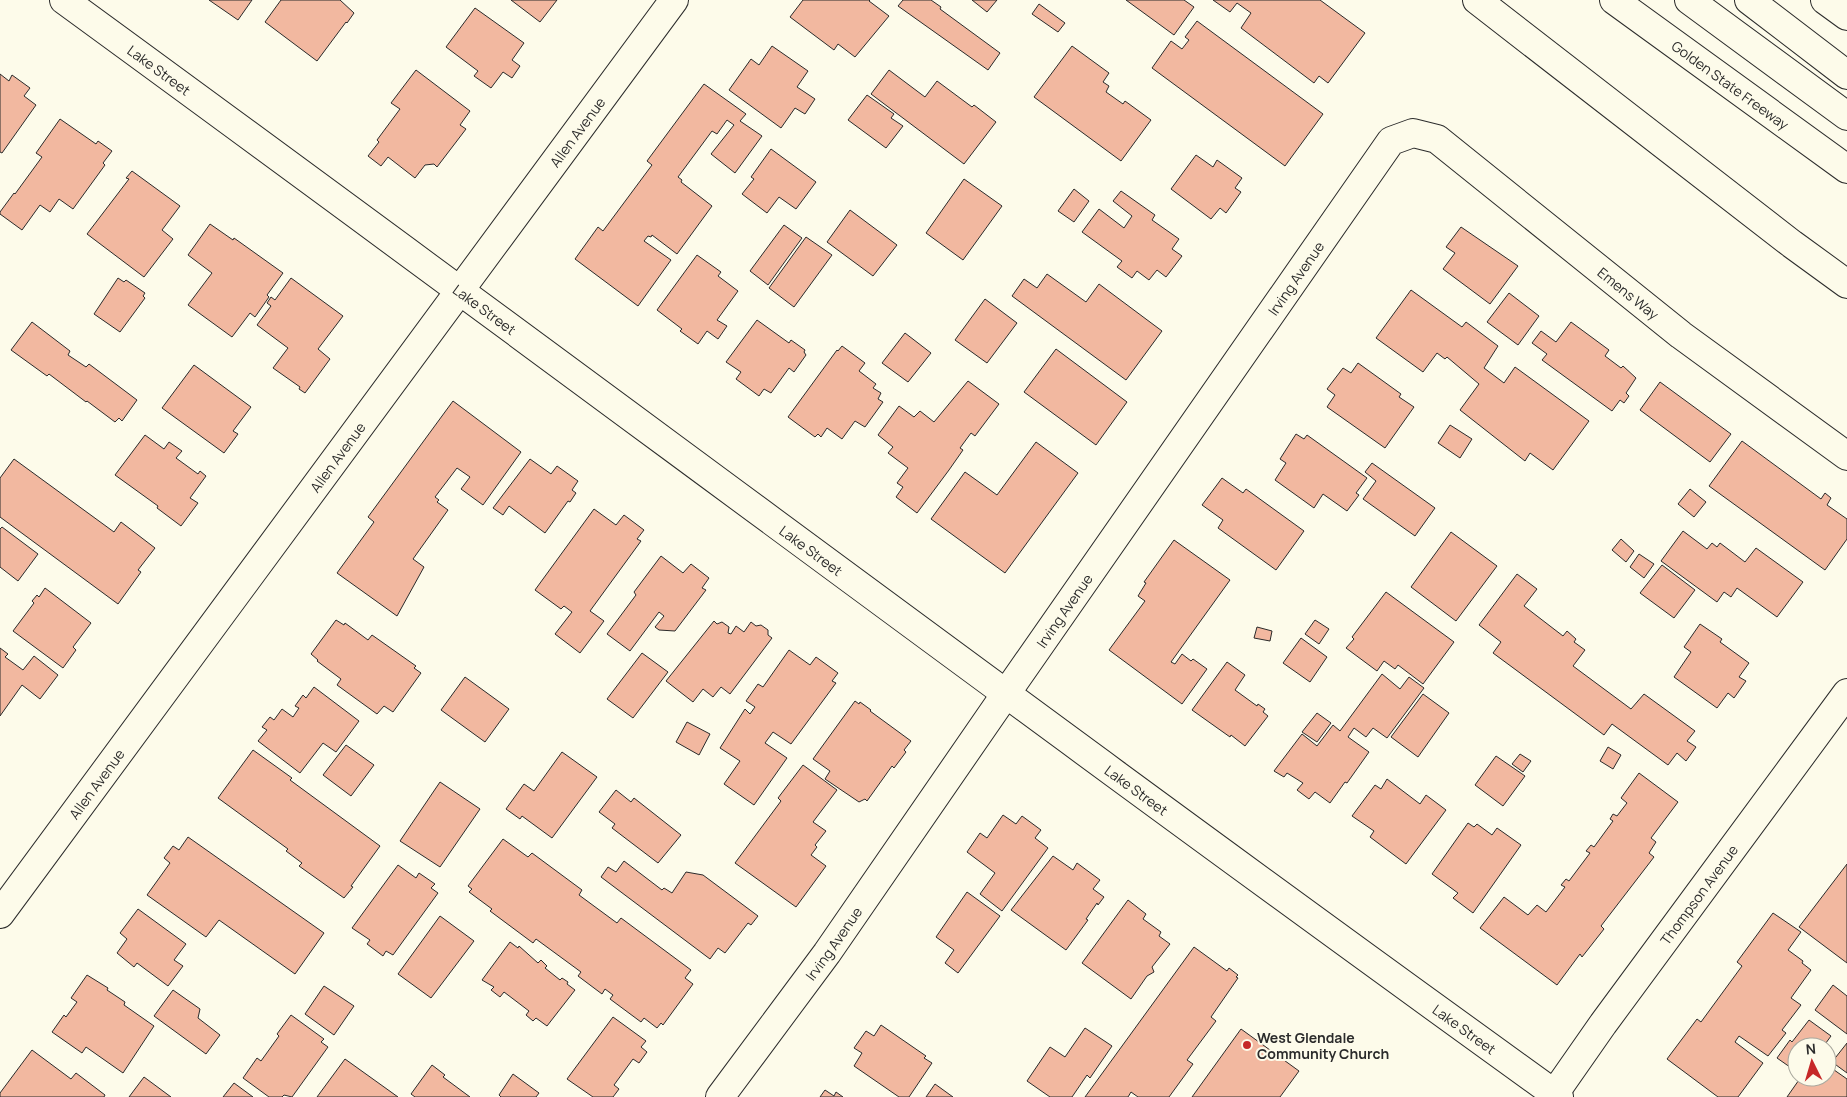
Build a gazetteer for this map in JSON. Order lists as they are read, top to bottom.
{
  "streets": {
    "main road": [
      "Lake Street",
      "Golden State Freeway",
      "Allen Avenue",
      "Irving Avenue",
      "Emens Way",
      "Thompson Avenue"
    ]
  },
  "crossings": [
    ["Lake Street", "Allen Avenue"],
    ["Lake Street", "Irving Avenue"],
    ["Lake Street", "Thompson Avenue"],
    ["Irving Avenue", "Emens Way"]
  ],
  "places": ["West Glendale Community Church"],
  "north": "top"
}
